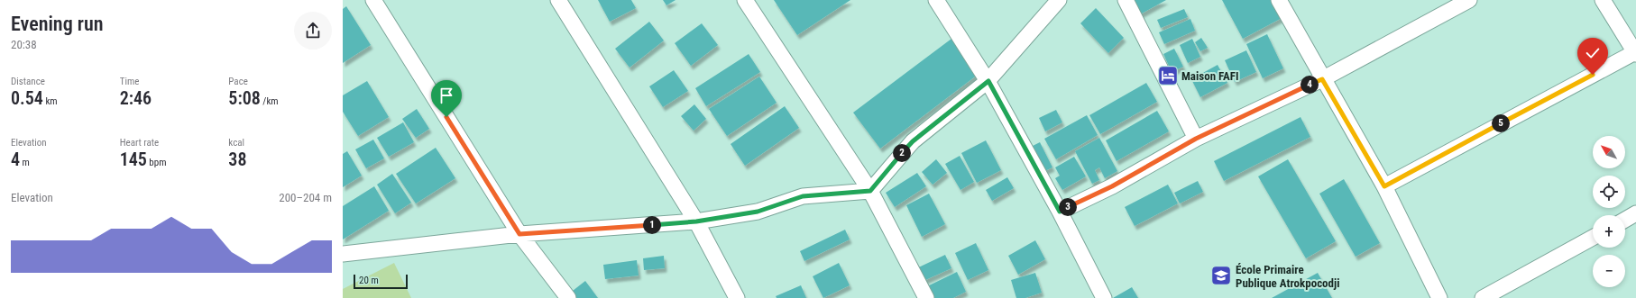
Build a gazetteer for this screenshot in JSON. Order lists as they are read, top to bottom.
{
  "places": {
    "hotel": ["Maison FAFI"],
    "school or university": ["École Primaire Publique Atrokpocodji"]
  },
  "scale_bar": "20 m",
  "north": "top left",
  "page": {
    "heading": ["Evening run", "20:38"],
    "stats": [
      ["Distance", "0.54 km"],
      ["Time", "2:46"],
      ["Pace", "5:08 /km"],
      ["Elevation", "4 m"],
      ["Heart rate", "145 bpm"],
      ["kcal", "38"]
    ],
    "pins": [
      "4",
      "5",
      "2",
      "3",
      "1"
    ],
    "map_buttons": ["+", "−"],
    "chart": ["Elevation", "200–204 m"],
    "scale": "20 m"
  }
}
